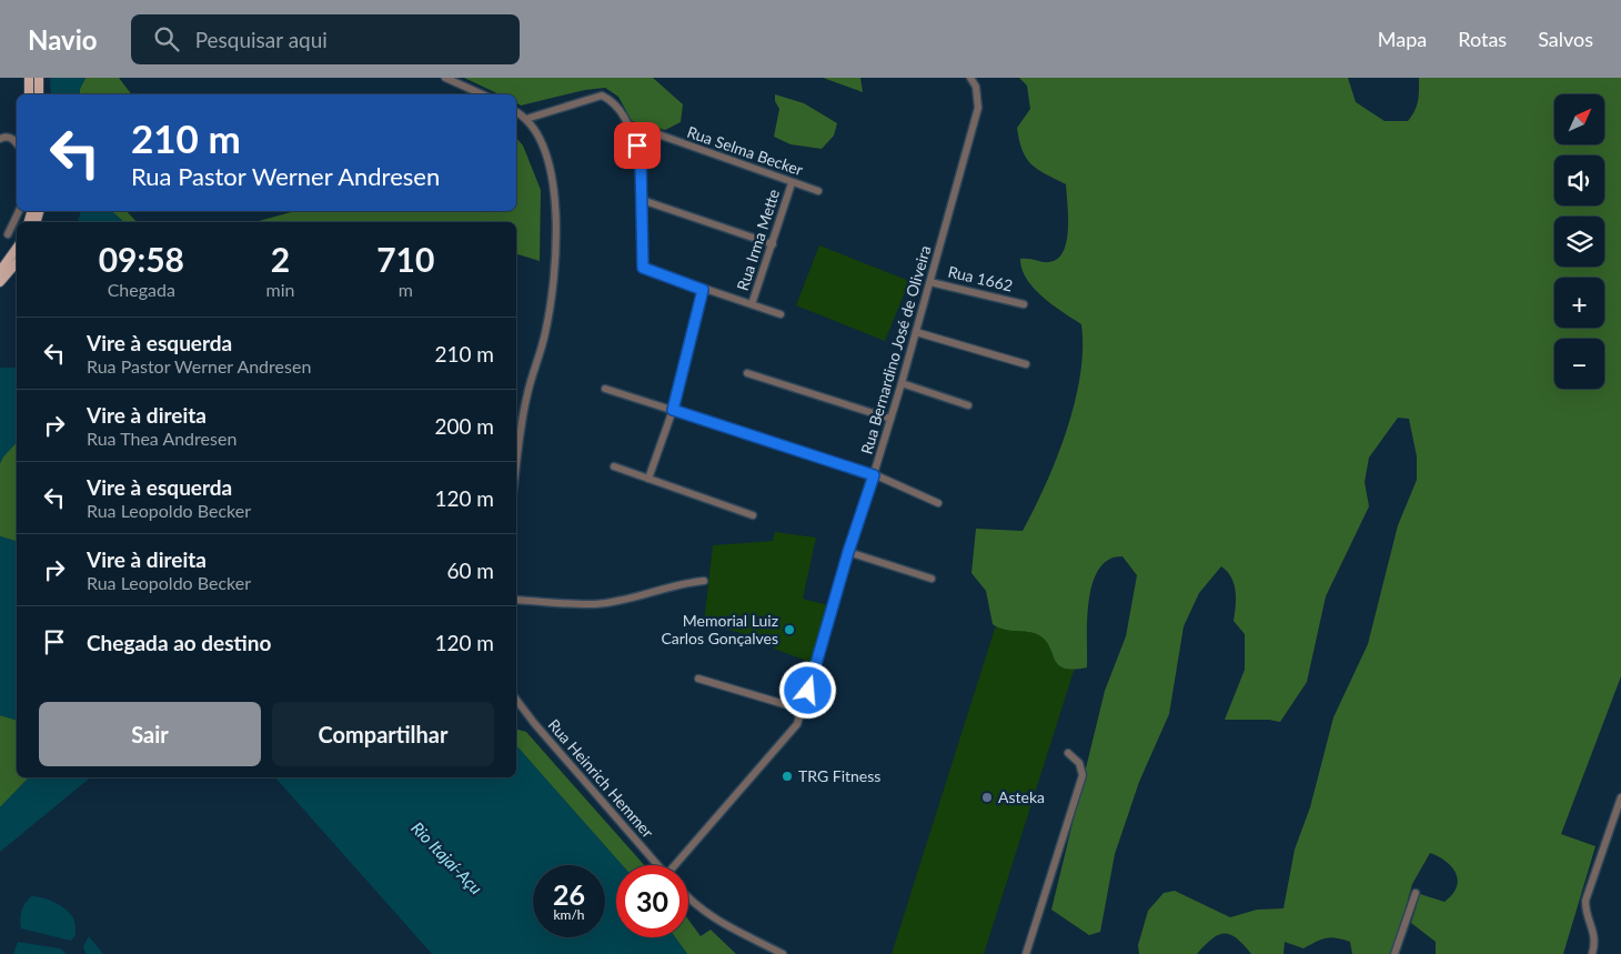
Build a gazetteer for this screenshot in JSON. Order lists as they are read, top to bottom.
{
  "streets": {
    "street": [
      "Rua Selma Becker",
      "Rua Irma Mette",
      "Rua 1662",
      "Rua Bernardino José de Oliveira",
      "Rua Heinrich Hemmer"
    ]
  },
  "crossings": [
    ["Rua Selma Becker", "Rua Irma Mette"],
    ["Rua 1662", "Rua Bernardino José de Oliveira"]
  ],
  "water": ["Rio Itajaí-Açu"],
  "places": ["Memorial Luiz Carlos Gonçalves", "TRG Fitness", "Asteka"],
  "north": "top right",
  "page": {
    "header": "Navio",
    "search": "Pesquisar aqui",
    "nav": ["Mapa", "Rotas", "Salvos"],
    "map_buttons": ["+", "−"],
    "turn": ["210 m", "Rua Pastor Werner Andresen"],
    "eta": [
      "09:58",
      "Chegada",
      "2",
      "min",
      "710",
      "m"
    ],
    "list": [
      {
        "name": "Vire à esquerda",
        "note": "Rua Pastor Werner Andresen",
        "value": "210 m"
      },
      {
        "name": "Vire à direita",
        "note": "Rua Thea Andresen",
        "value": "200 m"
      },
      {
        "name": "Vire à esquerda",
        "note": "Rua Leopoldo Becker",
        "value": "120 m"
      },
      {
        "name": "Vire à direita",
        "note": "Rua Leopoldo Becker",
        "value": "60 m"
      },
      {
        "name": "Chegada ao destino",
        "value": "120 m"
      }
    ],
    "buttons": ["Sair", "Compartilhar"],
    "speed": "26 km/h",
    "limit": "30"
  }
}
